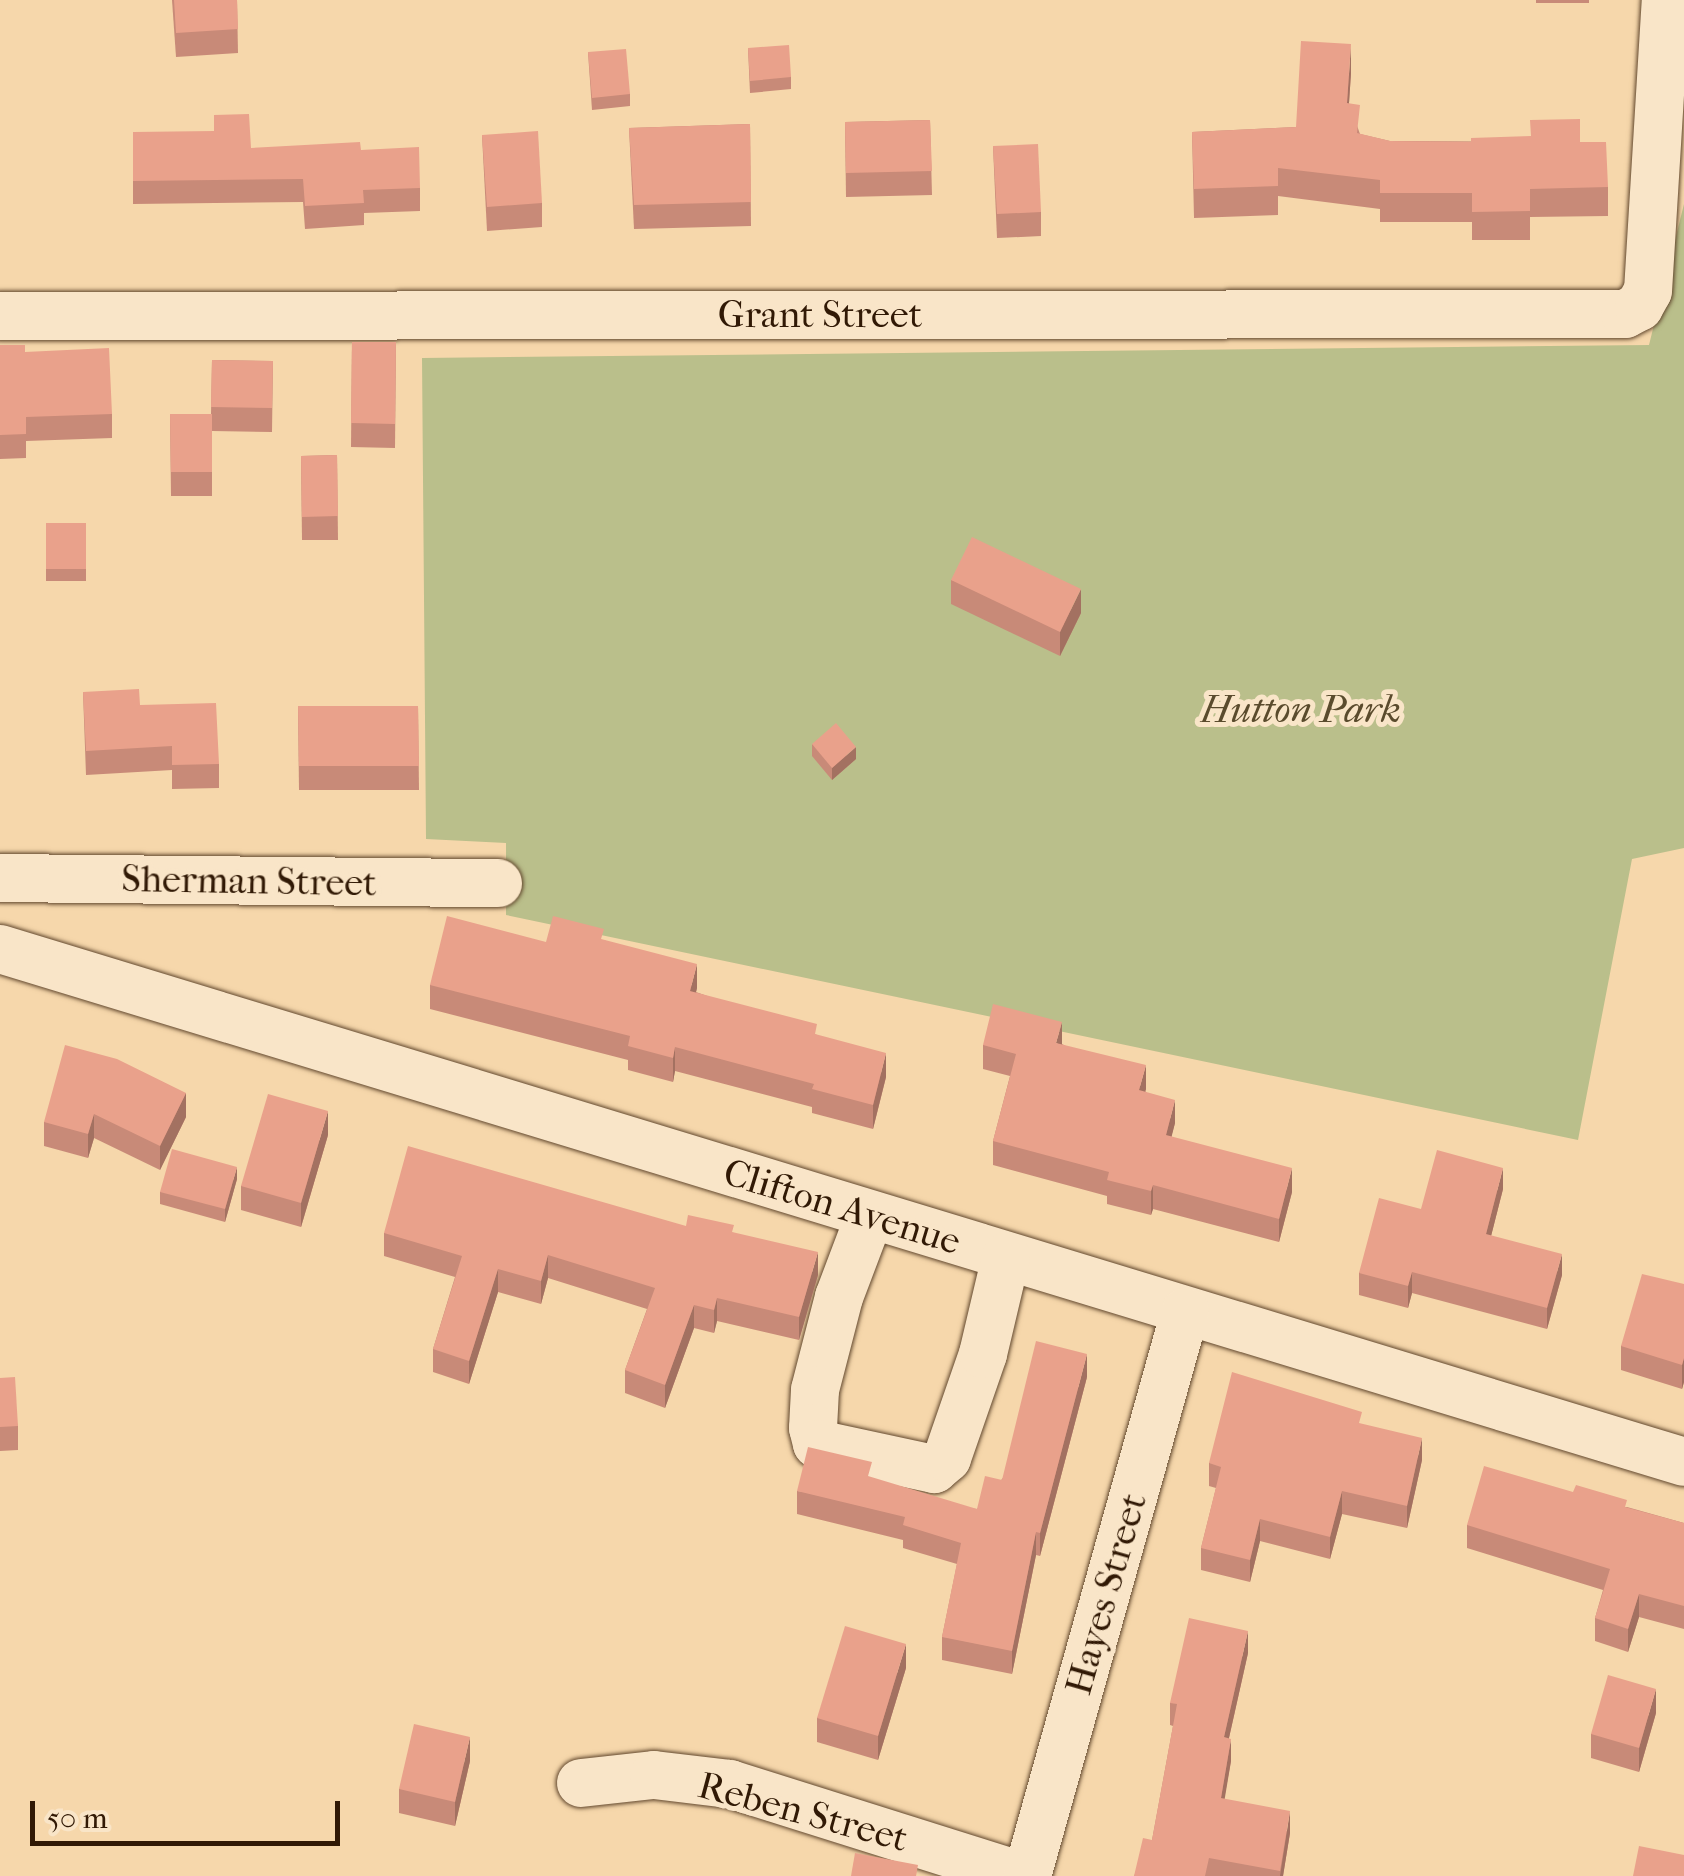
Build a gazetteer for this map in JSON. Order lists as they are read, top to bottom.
{
  "streets": {
    "street": [
      "Grant Street",
      "Sherman Street",
      "Clifton Avenue",
      "Hayes Street",
      "Reben Street"
    ]
  },
  "crossings": [
    ["Clifton Avenue", "Hayes Street"],
    ["Hayes Street", "Reben Street"]
  ],
  "parks": ["Hutton Park"],
  "scale_bar": "50 m"
}
